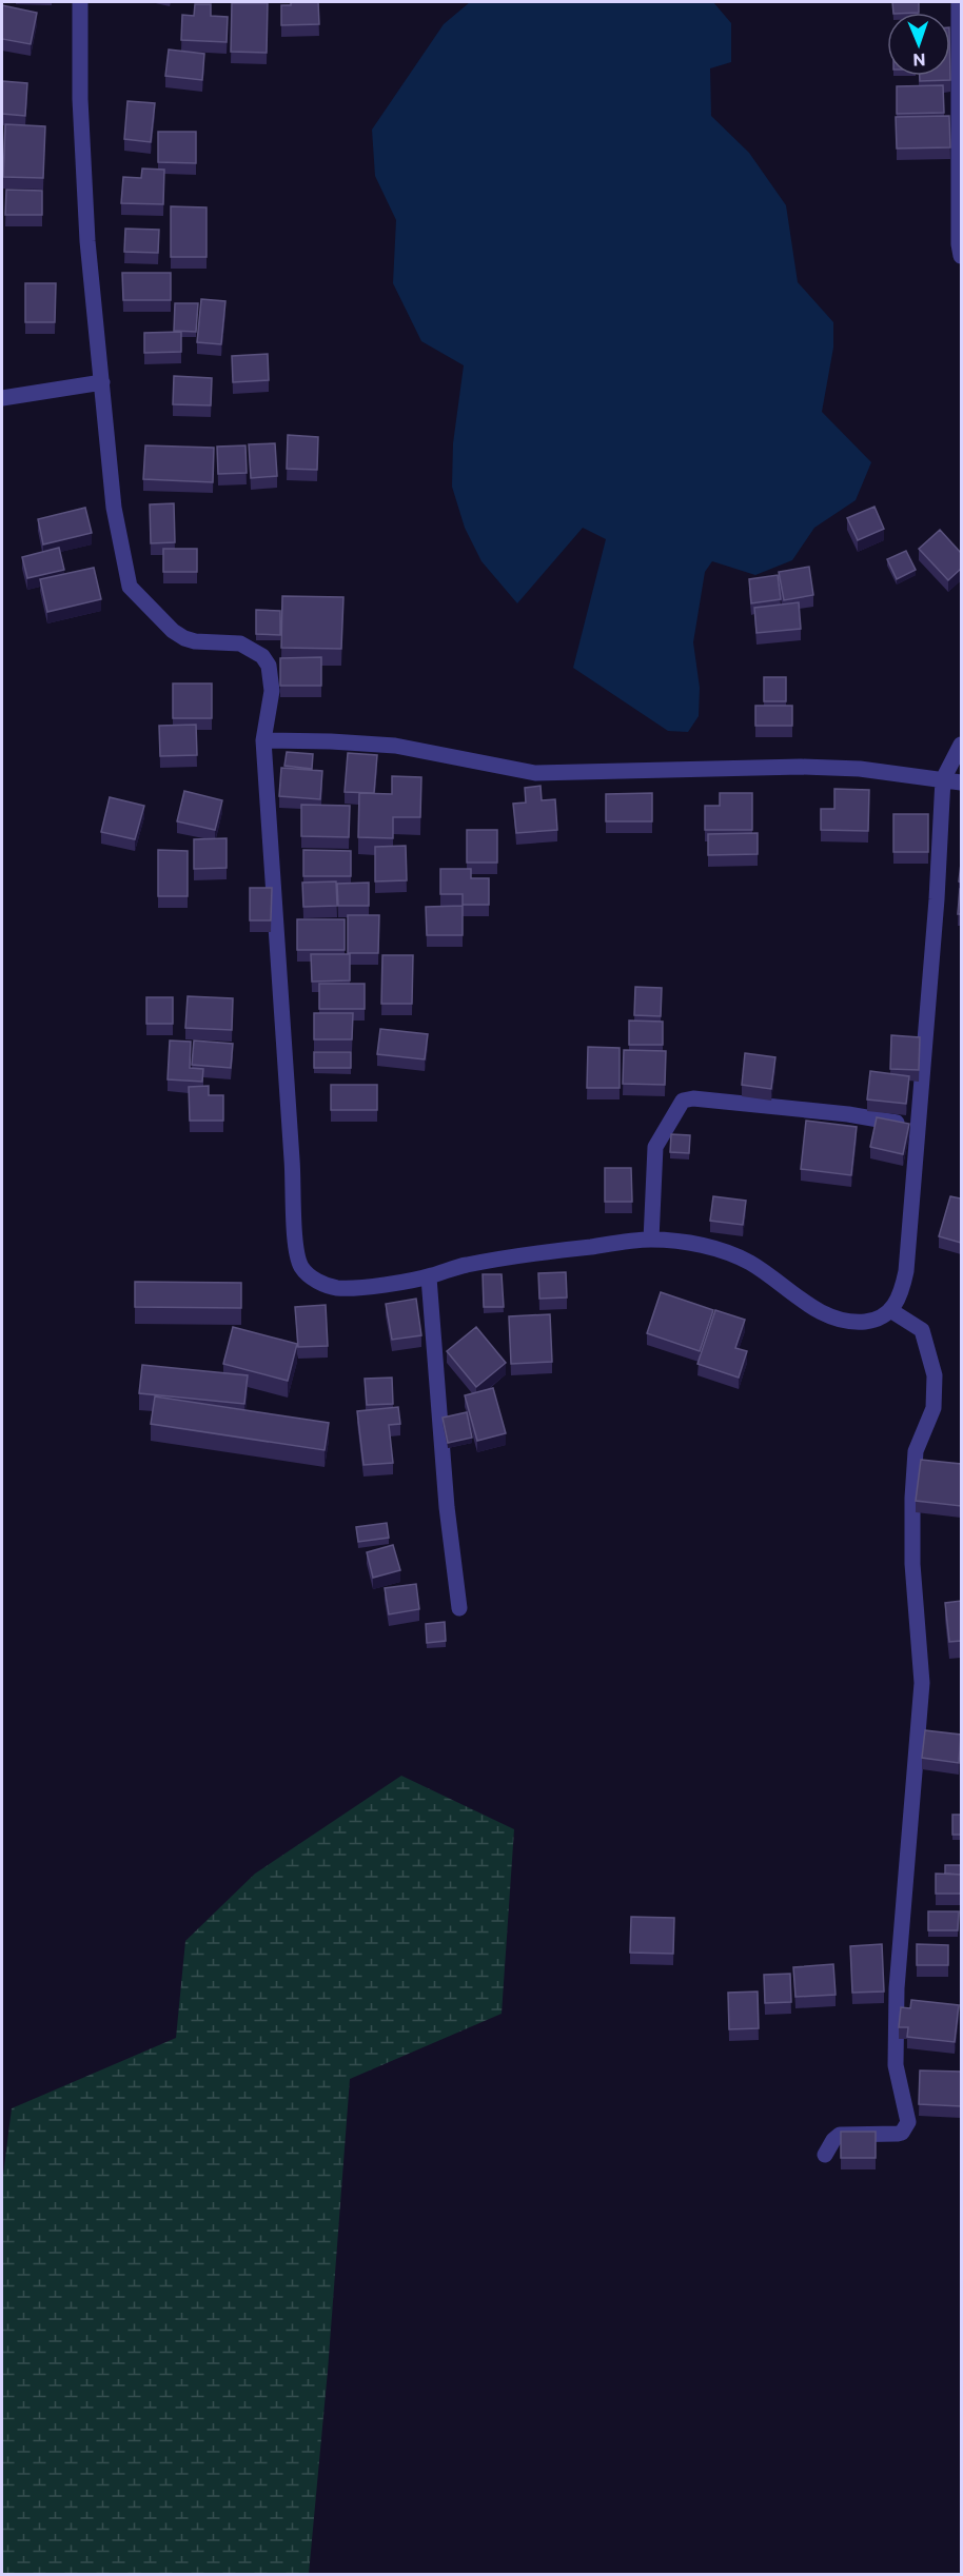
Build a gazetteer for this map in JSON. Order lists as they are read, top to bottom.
{
  "north": "bottom"
}
